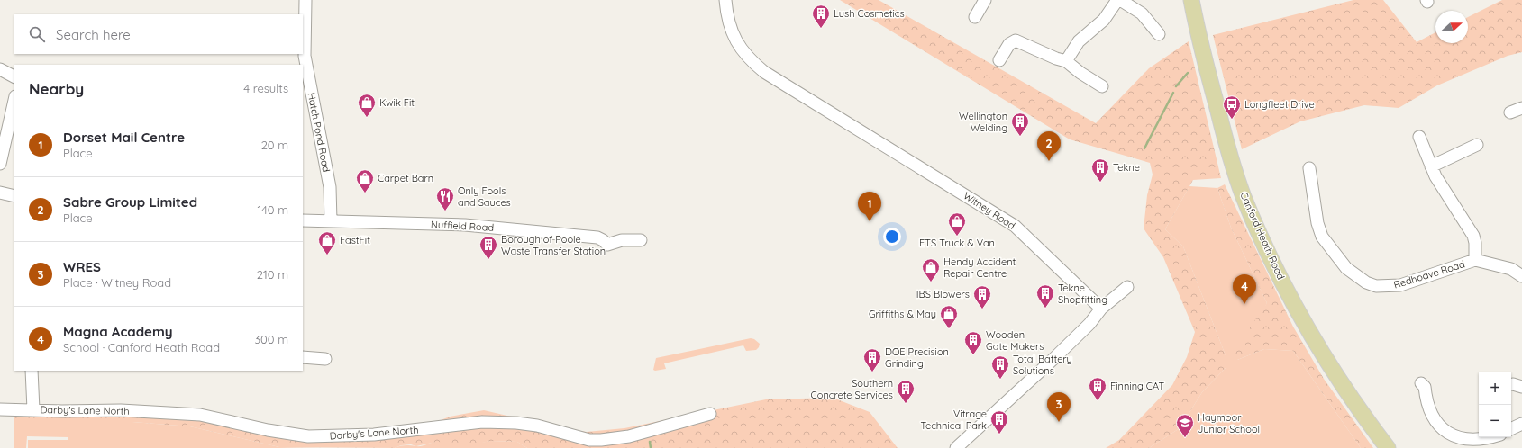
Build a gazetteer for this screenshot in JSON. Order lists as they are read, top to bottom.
{
  "streets": {
    "main road": ["Canford Heath Road"],
    "street": [
      "Hatch Pond Road",
      "Witney Road",
      "Nuffield Road",
      "Redhoave Road",
      "Darby's Lane North"
    ]
  },
  "crossings": [
    ["Hatch Pond Road", "Nuffield Road"]
  ],
  "places": {
    "building": [
      "Lush Cosmetics",
      "Wellington Welding",
      "Tekne",
      "Borough of Poole Waste Transfer Station",
      "Tekne Shopfitting",
      "IBS Blowers",
      "Wooden Gate Makers",
      "DOE Precision Grinding",
      "Total Battery Solutions",
      "Finning CAT",
      "Southern Concrete Services",
      "Vitrage Technical Park"
    ],
    "shop": [
      "Kwik Fit",
      "Carpet Barn",
      "ETS Truck & Van",
      "FastFit",
      "Hendy Accident Repair Centre",
      "Griffiths & May"
    ],
    "bus stop": ["Longfleet Drive"],
    "restaurant": ["Only Fools and Sauces"],
    "school or university": ["Haymoor Junior School"]
  },
  "north": "right",
  "page": {
    "search": "Search here",
    "heading": ["Nearby", "4 results"],
    "list": [
      {
        "mark": "1",
        "name": "Dorset Mail Centre",
        "note": "Place",
        "value": "20 m"
      },
      {
        "mark": "2",
        "name": "Sabre Group Limited",
        "note": "Place",
        "value": "140 m"
      },
      {
        "mark": "3",
        "name": "WRES",
        "note": "Place · Witney Road",
        "value": "210 m"
      },
      {
        "mark": "4",
        "name": "Magna Academy",
        "note": "School · Canford Heath Road",
        "value": "300 m"
      }
    ],
    "pins": [
      "2",
      "1",
      "4",
      "3"
    ],
    "map_buttons": ["+", "−"]
  }
}
